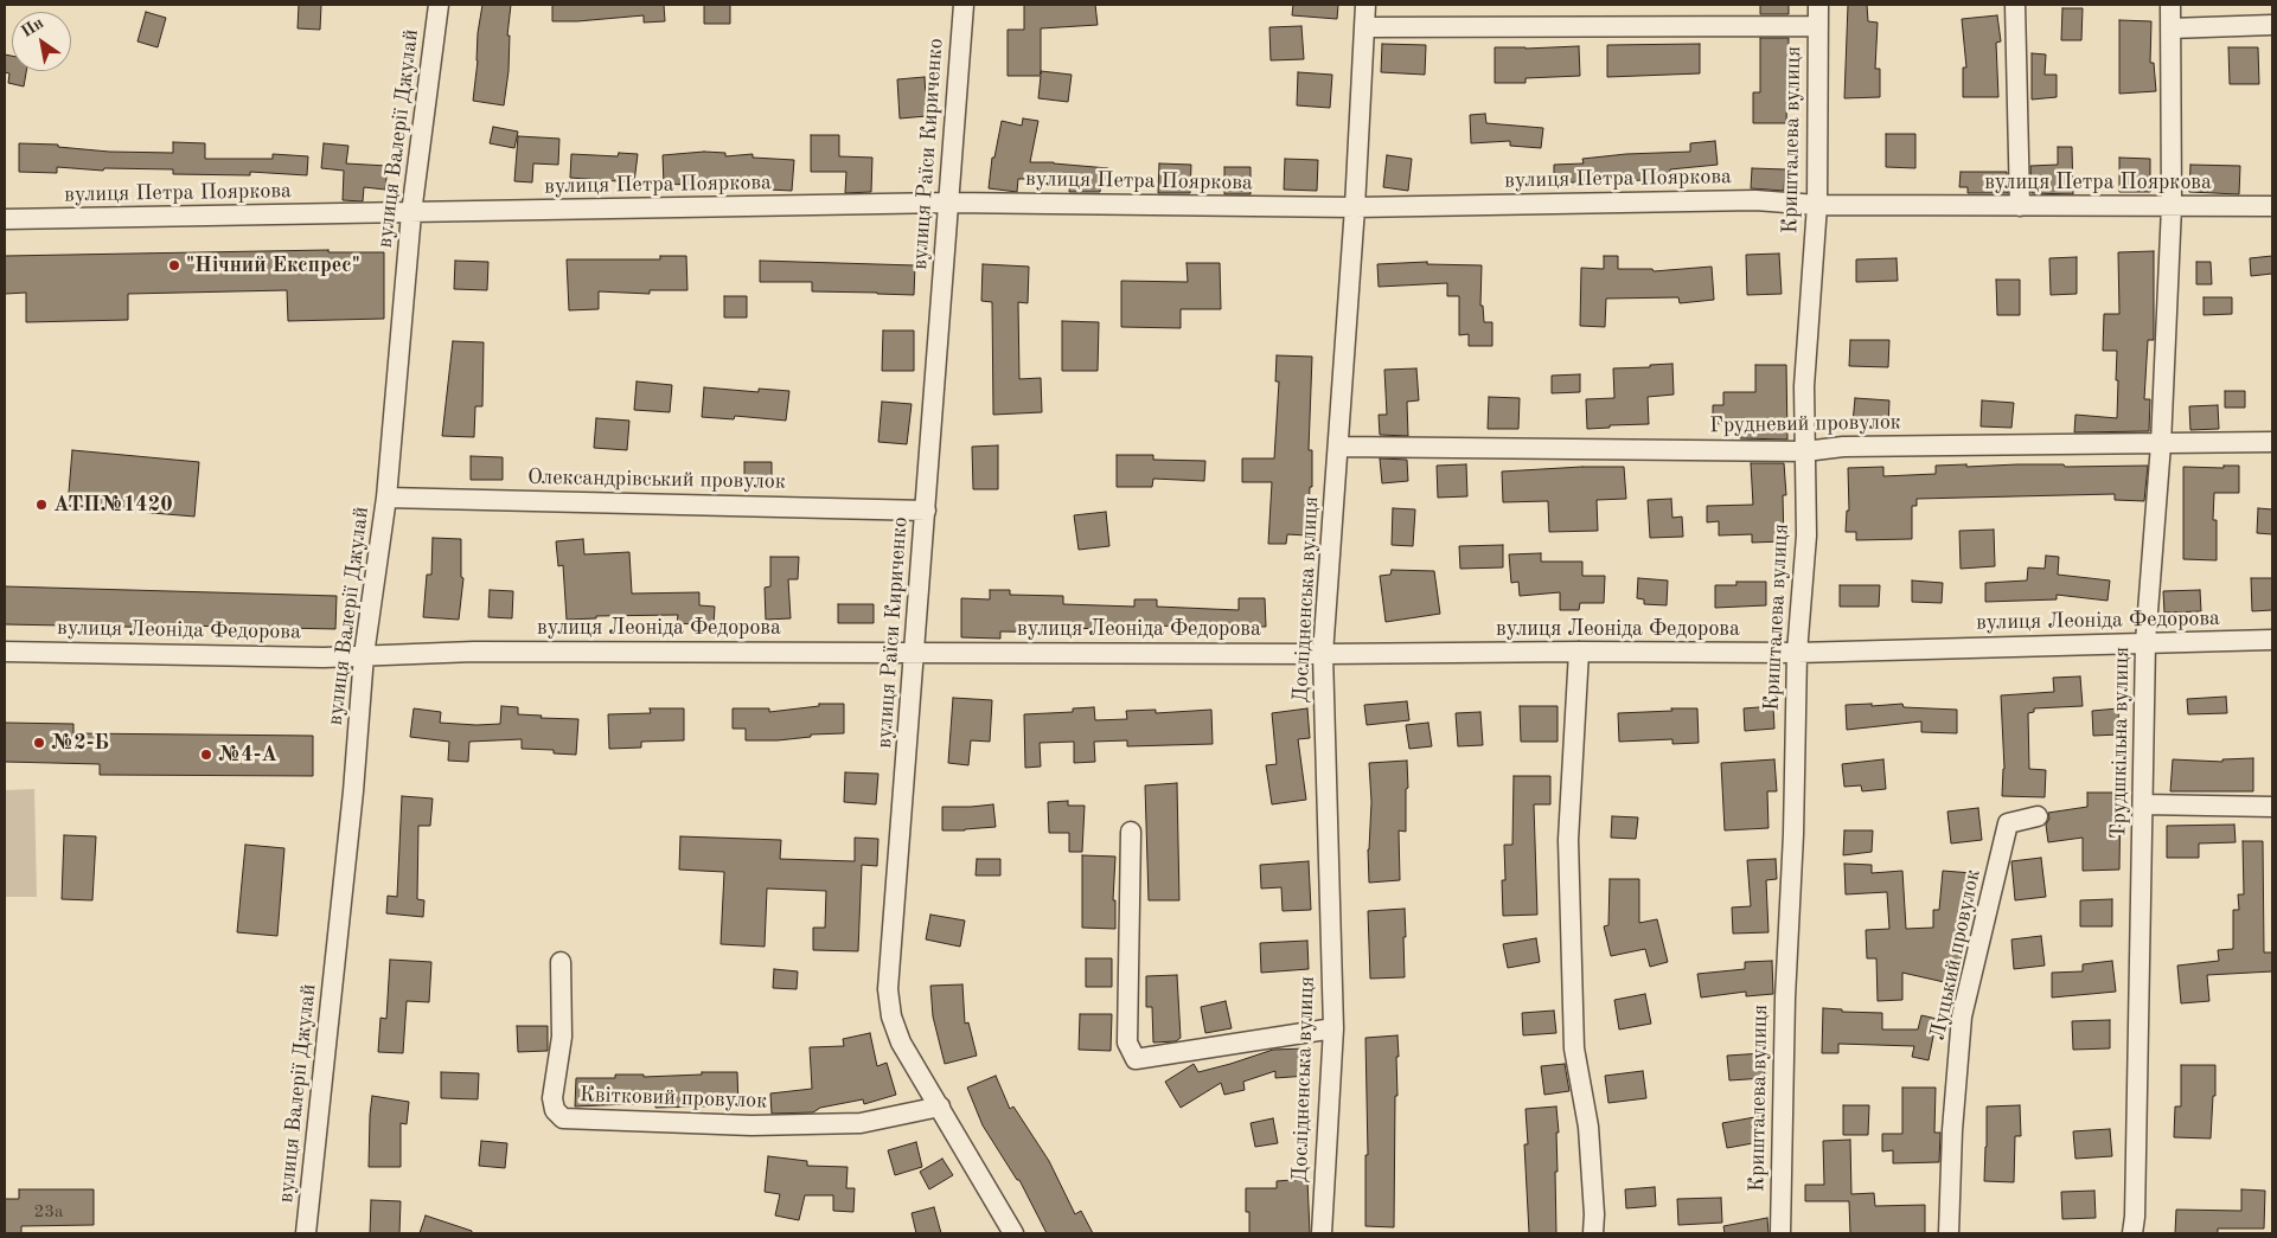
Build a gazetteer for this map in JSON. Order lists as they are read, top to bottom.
{
  "streets": {
    "street": [
      "вулиця Валерії Джулай",
      "Кришталева вулиця",
      "вулиця Раїси Кириченко",
      "вулиця Петра Пояркова",
      "Грудневий провулок",
      "Олександрівський провулок",
      "Дослідненська вулиця",
      "вулиця Леоніда Федорова",
      "Трудшкільна вулиця",
      "Луцький провулок",
      "Квітковий провулок"
    ]
  },
  "crossings": [
    ["вулиця Валерії Джулай", "вулиця Петра Пояркова"],
    ["вулиця Валерії Джулай", "Олександрівський провулок"],
    ["вулиця Валерії Джулай", "вулиця Леоніда Федорова"],
    ["Кришталева вулиця", "вулиця Петра Пояркова"],
    ["Кришталева вулиця", "Грудневий провулок"],
    ["Кришталева вулиця", "вулиця Леоніда Федорова"],
    ["вулиця Раїси Кириченко", "вулиця Петра Пояркова"],
    ["вулиця Раїси Кириченко", "Олександрівський провулок"],
    ["вулиця Раїси Кириченко", "вулиця Леоніда Федорова"],
    ["вулиця Раїси Кириченко", "Квітковий провулок"],
    ["вулиця Петра Пояркова", "Дослідненська вулиця"],
    ["вулиця Петра Пояркова", "Трудшкільна вулиця"],
    ["Грудневий провулок", "Дослідненська вулиця"],
    ["Грудневий провулок", "Трудшкільна вулиця"],
    ["Дослідненська вулиця", "вулиця Леоніда Федорова"],
    ["вулиця Леоніда Федорова", "Трудшкільна вулиця"]
  ],
  "places": [
    "\"Нічний Експрес\"",
    "АТП№1420",
    "№2-Б",
    "№4-А"
  ],
  "house_numbers": ["23а"],
  "north": "top left"
}
